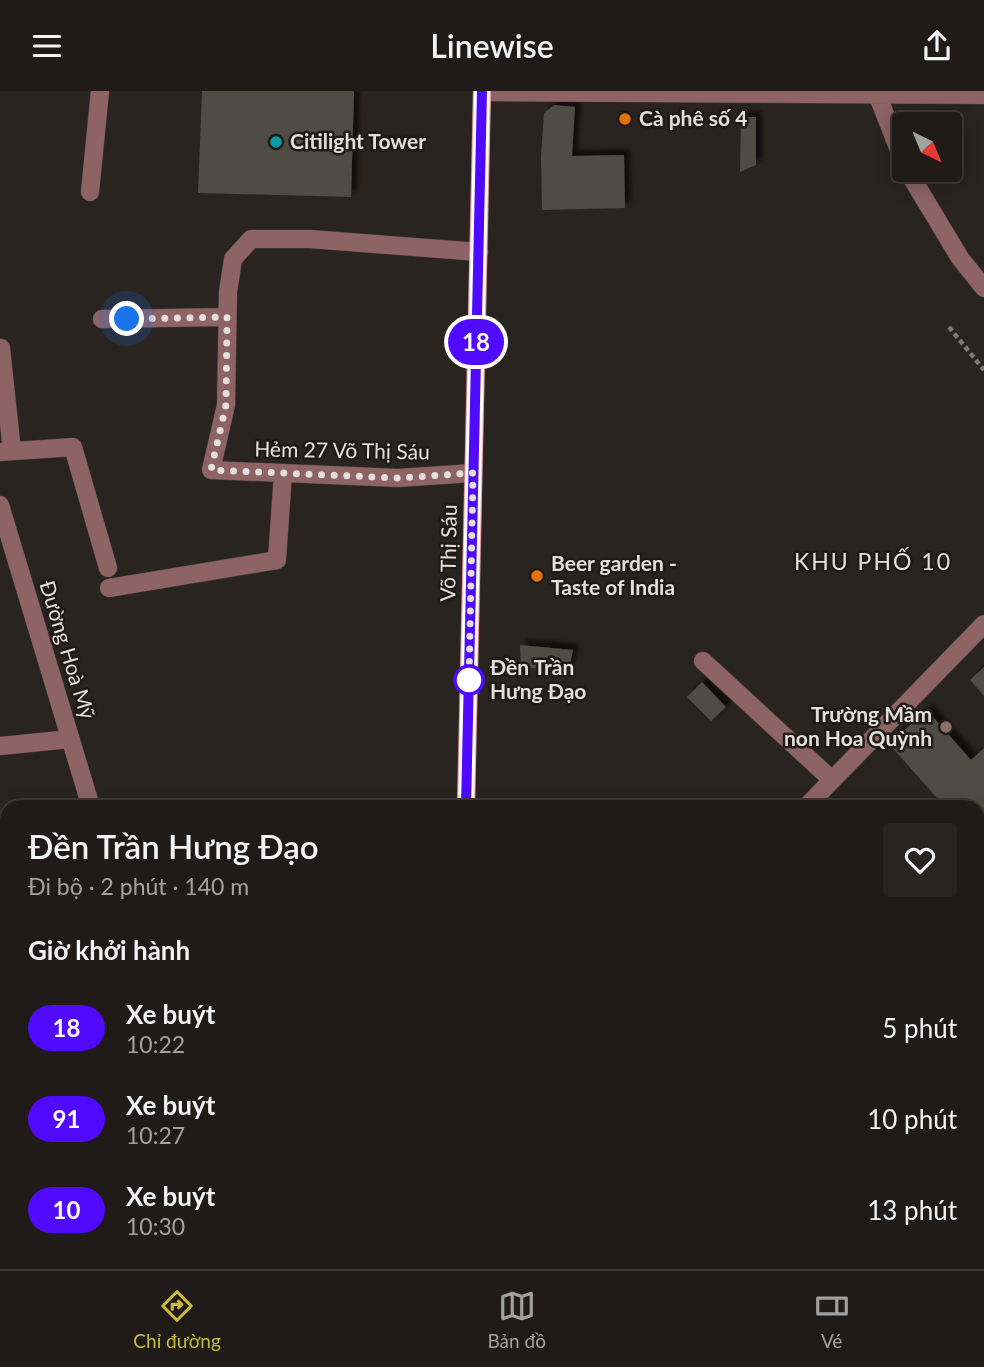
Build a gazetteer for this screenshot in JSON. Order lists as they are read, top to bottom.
{
  "streets": {
    "main road": ["Võ Thị Sáu"],
    "street": ["Hẻm 27 Võ Thị Sáu", "Đường Hoà Mỹ"]
  },
  "crossings": [
    ["Hẻm 27 Võ Thị Sáu", "Võ Thị Sáu"]
  ],
  "districts": ["KHU PHỐ 10"],
  "places": [
    "Cà phê số 4",
    "Citilight Tower",
    "Beer garden - Taste of India",
    "Đền Trần Hưng Đạo",
    "Trường Mầm non Hoa Quỳnh"
  ],
  "lines": ["bus line 18"],
  "north": "bottom right",
  "page": {
    "header": "Linewise",
    "on_map": "18",
    "heading": [
      ["Đền Trần Hưng Đạo", "Đi bộ · 2 phút · 140 m"],
      "Giờ khởi hành"
    ],
    "list": [
      {
        "mark": "18",
        "name": "Xe buýt",
        "note": "10:22",
        "value": "5 phút"
      },
      {
        "mark": "91",
        "name": "Xe buýt",
        "note": "10:27",
        "value": "10 phút"
      },
      {
        "mark": "10",
        "name": "Xe buýt",
        "note": "10:30",
        "value": "13 phút"
      }
    ],
    "tabs": ["Chỉ đường", "Bản đồ", "Vé"]
  }
}
